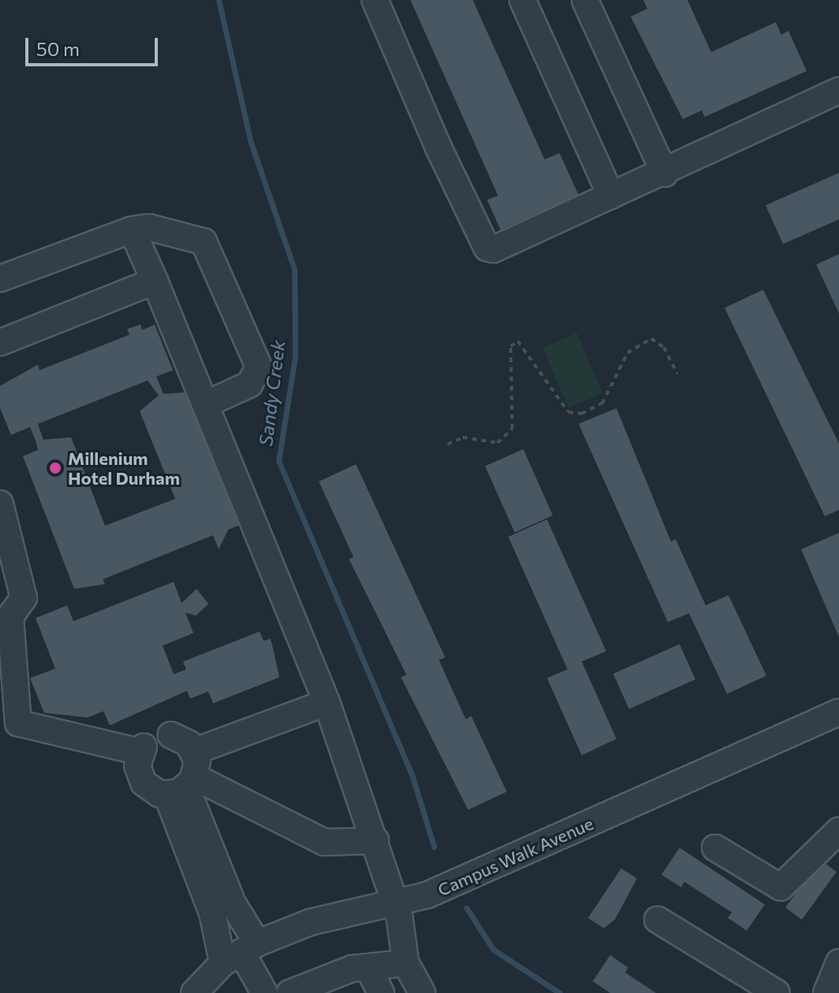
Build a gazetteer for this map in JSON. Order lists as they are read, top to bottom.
{
  "streets": {
    "street": ["Campus Walk Avenue"]
  },
  "water": ["Sandy Creek"],
  "places": ["Millenium Hotel Durham"],
  "scale_bar": "50 m"
}
